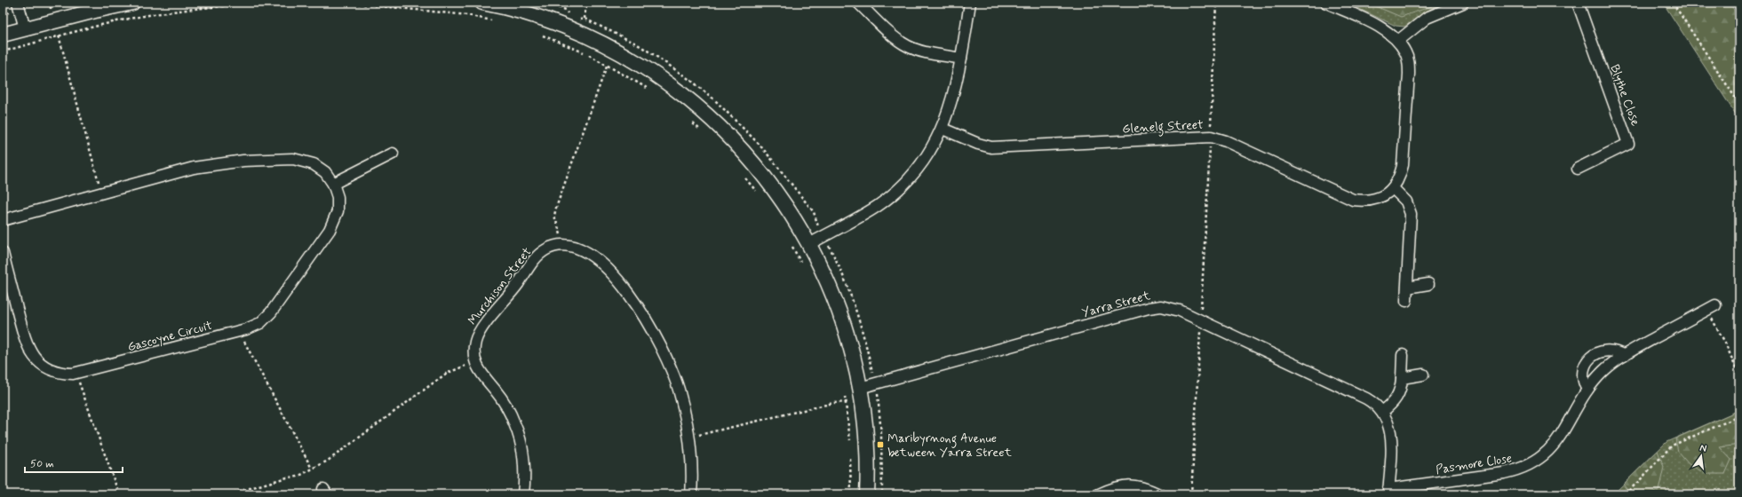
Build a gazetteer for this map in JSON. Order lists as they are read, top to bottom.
{
  "streets": {
    "street": [
      "Blythe Close",
      "Glenelg Street",
      "Murchison Street",
      "Yarra Street",
      "Gascoyne Circuit",
      "Pasmore Close"
    ]
  },
  "crossings": [
    ["Yarra Street", "Pasmore Close"]
  ],
  "places": {
    "transit": ["Maribyrnong Avenue between Yarra Street"]
  },
  "scale_bar": "50 m",
  "north": "top"
}
